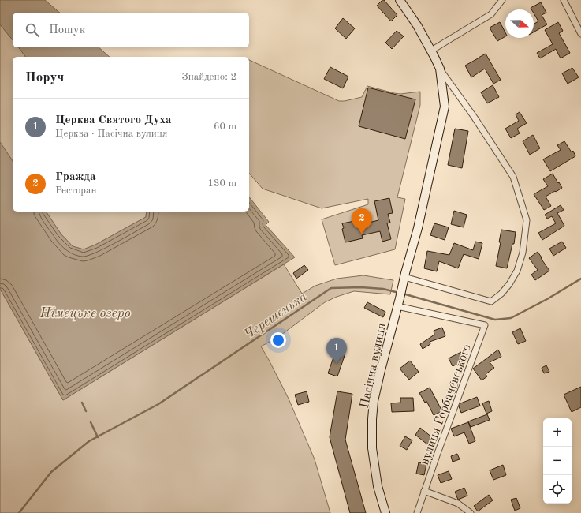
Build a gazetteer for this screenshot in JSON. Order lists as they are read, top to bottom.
{
  "streets": {
    "street": ["Пасічна вулиця", "вулиця Горбачевського"]
  },
  "crossings": [
    ["Пасічна вулиця", "вулиця Горбачевського"]
  ],
  "water": ["Німецьке озеро", "Черешенька"],
  "north": "right",
  "page": {
    "search": "Пошук",
    "heading": ["Поруч", "Знайдено: 2"],
    "list": [
      {
        "mark": "1",
        "name": "Церква Святого Духа",
        "note": "Церква · Пасічна вулиця",
        "value": "60 m"
      },
      {
        "mark": "2",
        "name": "Гражда",
        "note": "Ресторан",
        "value": "130 m"
      }
    ],
    "pins": ["2", "1"],
    "map_buttons": ["+", "−"]
  }
}
